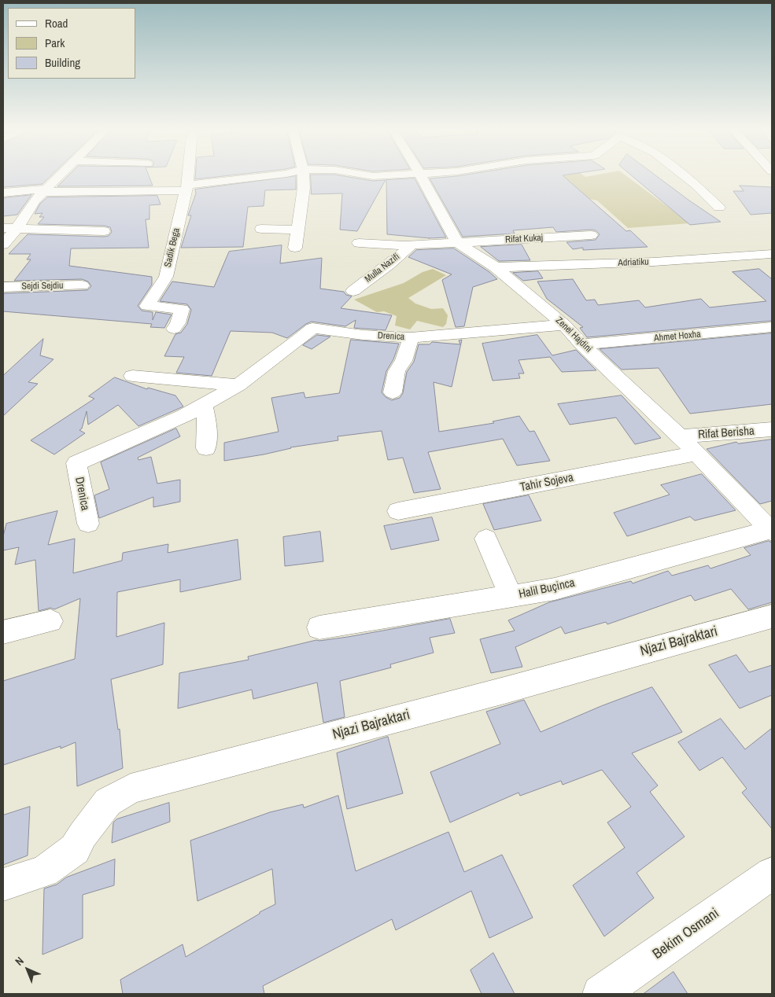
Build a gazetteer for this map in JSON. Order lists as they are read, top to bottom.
{
  "streets": {
    "street": [
      "Rifat Kukaj",
      "Sadik Bega",
      "Adriatiku",
      "Mulla Nazifi",
      "Sejdi Sejdiu",
      "Zenel Hajdini",
      "Drenica",
      "Ahmet Hoxha",
      "Rifat Berisha",
      "Tahir Sojeva",
      "Halil Buçinca",
      "Njazi Bajraktari",
      "Bekim Osmani"
    ]
  },
  "crossings": [
    ["Rifat Kukaj", "Mulla Nazifi"],
    ["Rifat Kukaj", "Zenel Hajdini"],
    ["Adriatiku", "Zenel Hajdini"],
    ["Mulla Nazifi", "Zenel Hajdini"],
    ["Zenel Hajdini", "Drenica"],
    ["Zenel Hajdini", "Ahmet Hoxha"],
    ["Zenel Hajdini", "Rifat Berisha"],
    ["Zenel Hajdini", "Tahir Sojeva"],
    ["Zenel Hajdini", "Halil Buçinca"]
  ],
  "legend": ["Road", "Park", "Building"],
  "north": "top left"
}
